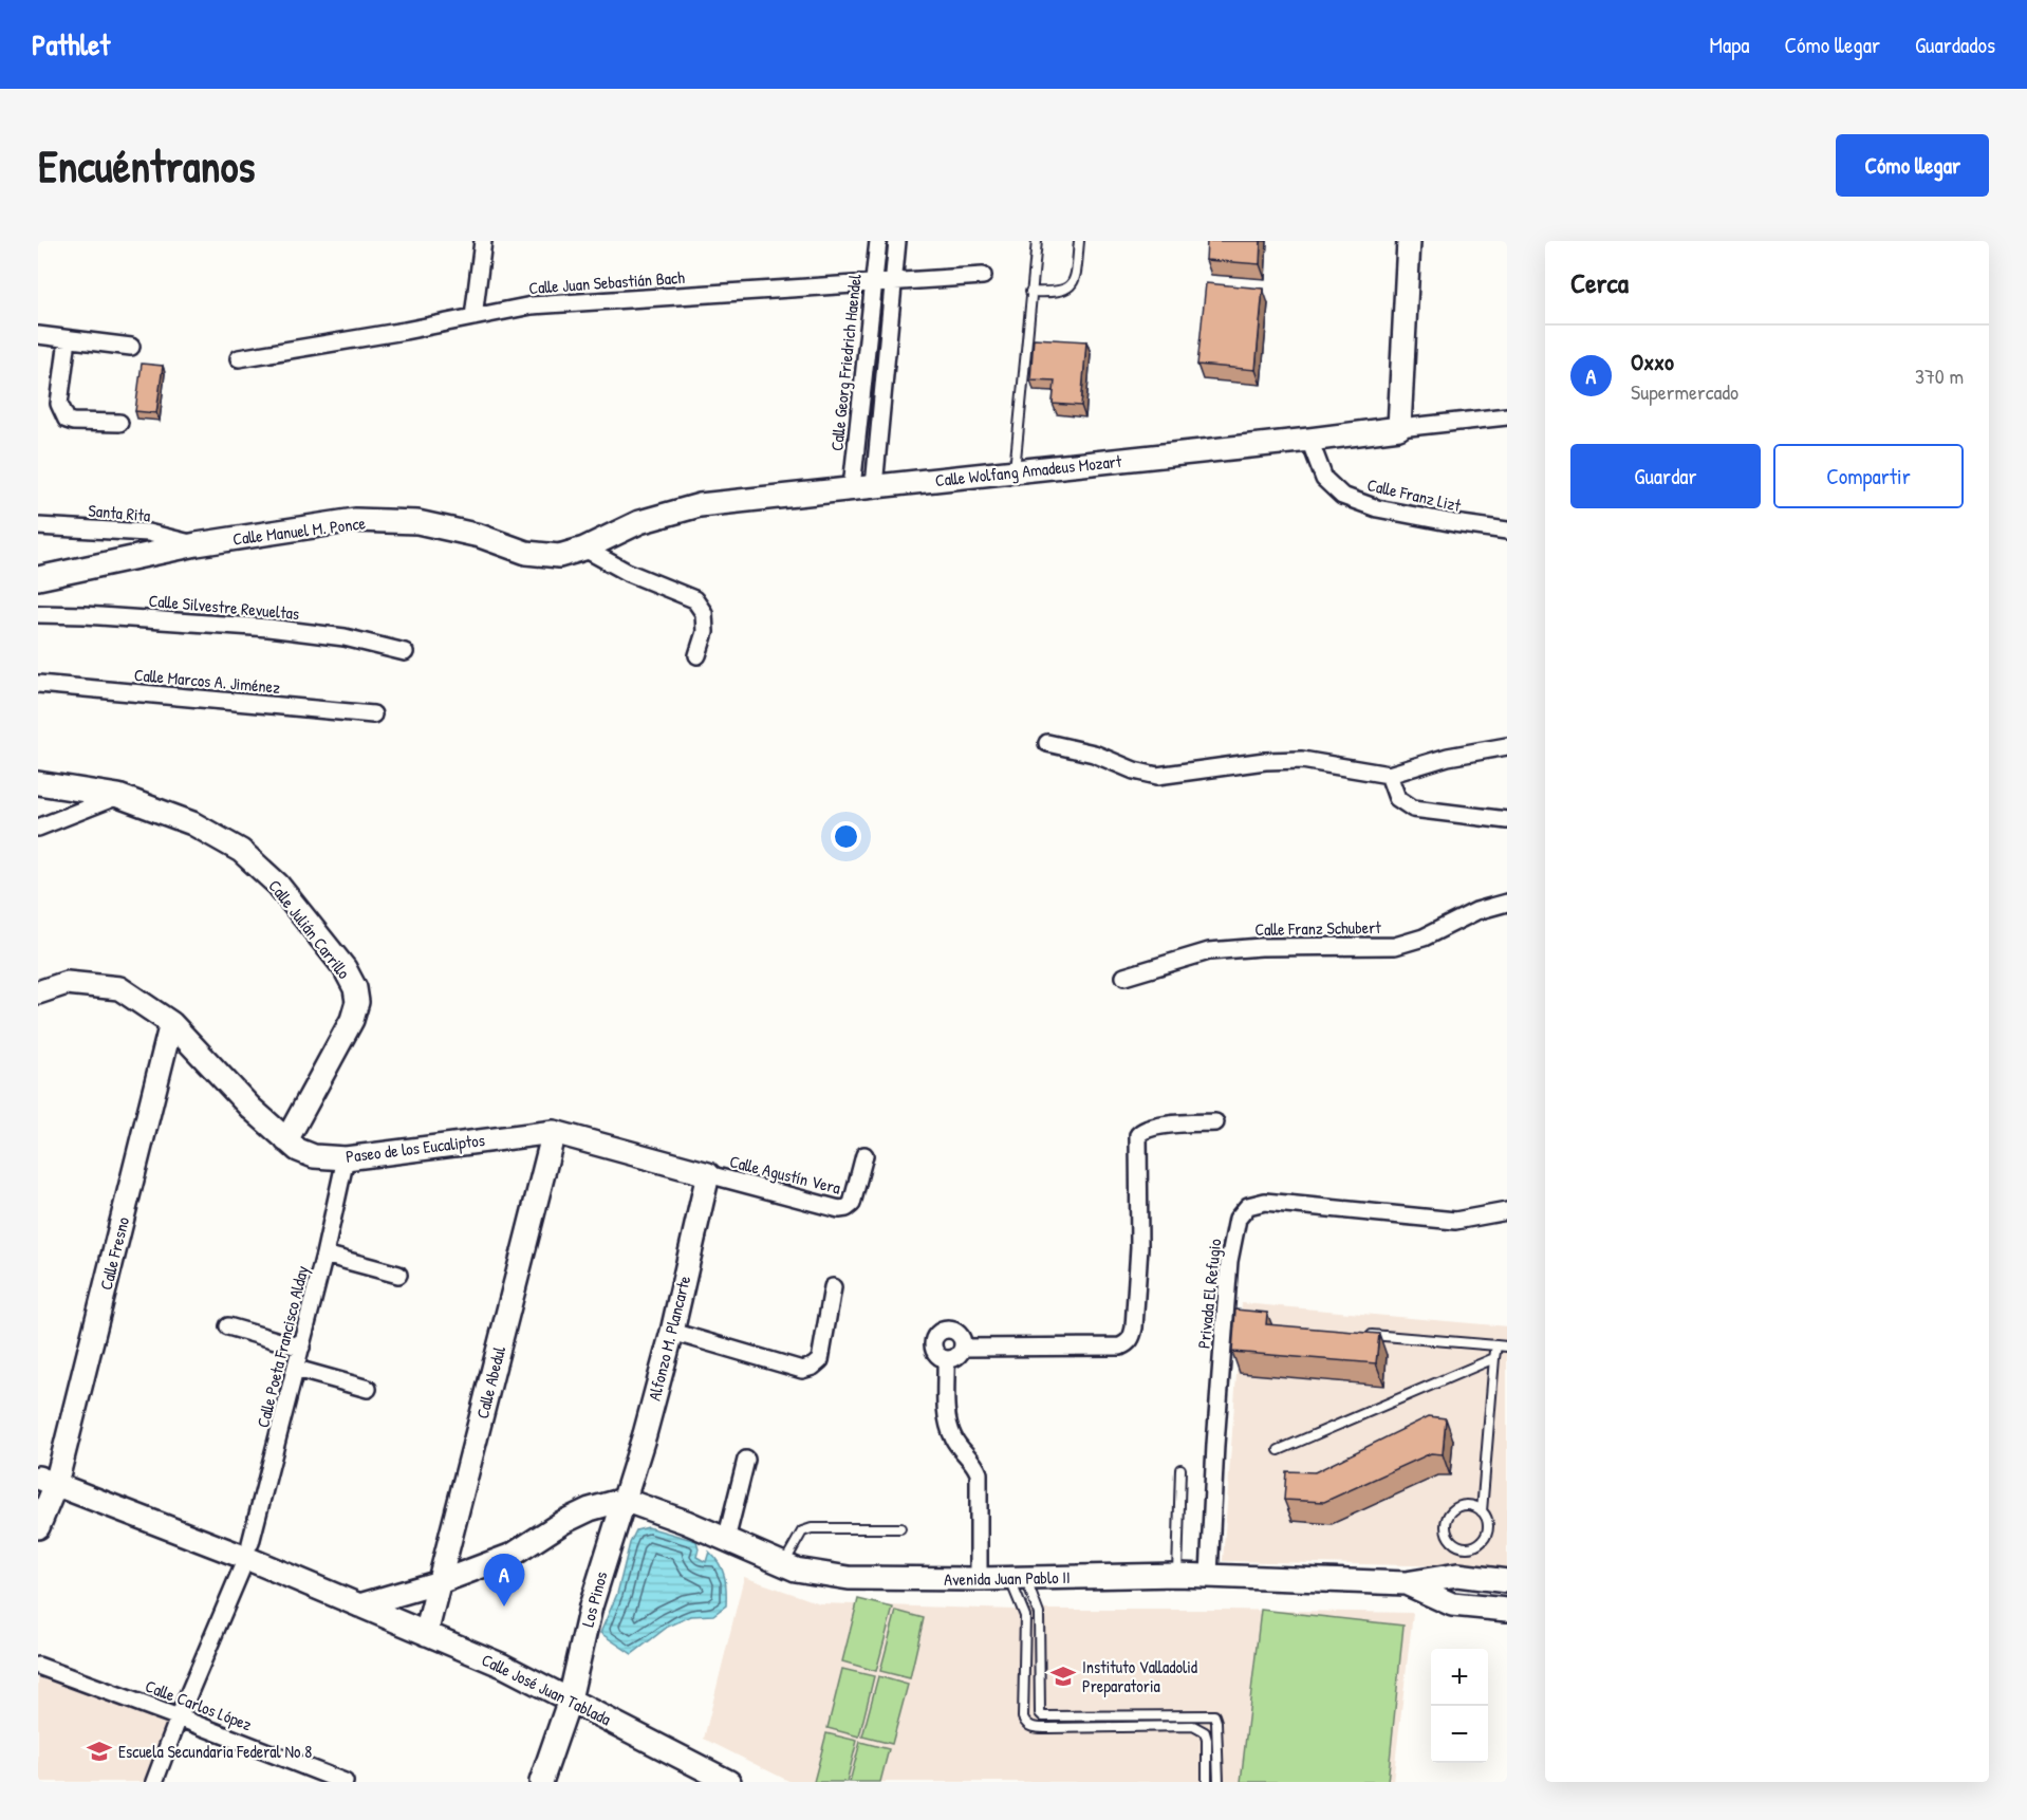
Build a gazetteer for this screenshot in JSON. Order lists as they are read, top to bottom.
{
  "streets": {
    "street": [
      "Calle Juan Sebastián Bach",
      "Calle Georg Friedrich Haendel",
      "Calle Wolfang Amadeus Mozart",
      "Calle Franz Lizt",
      "Santa Rita",
      "Calle Manuel M. Ponce",
      "Calle Silvestre Revueltas",
      "Calle Marcos A. Jiménez",
      "Calle Franz Schubert",
      "Calle Julián Carrillo",
      "Paseo de los Eucaliptos",
      "Calle Agustín Vera",
      "Calle Fresno",
      "Privada El Refugio",
      "Alfonzo M. Plancarte",
      "Calle Poeta Francisco Alday",
      "Calle Abedul",
      "Avenida Juan Pablo II",
      "Los Pinos",
      "Calle José Juan Tablada",
      "Calle Carlos López"
    ]
  },
  "crossings": [
    ["Calle Juan Sebastián Bach", "Calle Georg Friedrich Haendel"],
    ["Calle Georg Friedrich Haendel", "Calle Wolfang Amadeus Mozart"],
    ["Calle Wolfang Amadeus Mozart", "Calle Franz Lizt"],
    ["Calle Wolfang Amadeus Mozart", "Calle Manuel M. Ponce"],
    ["Santa Rita", "Calle Manuel M. Ponce"],
    ["Calle Julián Carrillo", "Paseo de los Eucaliptos"],
    ["Paseo de los Eucaliptos", "Calle Agustín Vera"],
    ["Paseo de los Eucaliptos", "Calle Fresno"],
    ["Paseo de los Eucaliptos", "Alfonzo M. Plancarte"],
    ["Paseo de los Eucaliptos", "Calle Poeta Francisco Alday"],
    ["Paseo de los Eucaliptos", "Calle Abedul"],
    ["Calle Agustín Vera", "Alfonzo M. Plancarte"],
    ["Calle Fresno", "Calle José Juan Tablada"],
    ["Privada El Refugio", "Avenida Juan Pablo II"],
    ["Alfonzo M. Plancarte", "Avenida Juan Pablo II"],
    ["Alfonzo M. Plancarte", "Los Pinos"],
    ["Calle Poeta Francisco Alday", "Calle José Juan Tablada"],
    ["Calle Poeta Francisco Alday", "Calle Carlos López"],
    ["Calle Abedul", "Calle José Juan Tablada"],
    ["Avenida Juan Pablo II", "Los Pinos"],
    ["Los Pinos", "Calle José Juan Tablada"]
  ],
  "places": {
    "school or university": ["Instituto Valladolid Preparatoria", "Escuela Secundaria Federal No 8"]
  },
  "page": {
    "header": "Pathlet",
    "nav": ["Mapa", "Cómo llegar", "Guardados"],
    "buttons": [
      "Cómo llegar",
      ["Guardar", "Compartir"]
    ],
    "title": "Encuéntranos",
    "heading": "Cerca",
    "list": [
      {
        "mark": "A",
        "name": "Oxxo",
        "note": "Supermercado",
        "value": "370 m"
      }
    ],
    "pins": "A",
    "map_buttons": ["+", "−"]
  }
}
